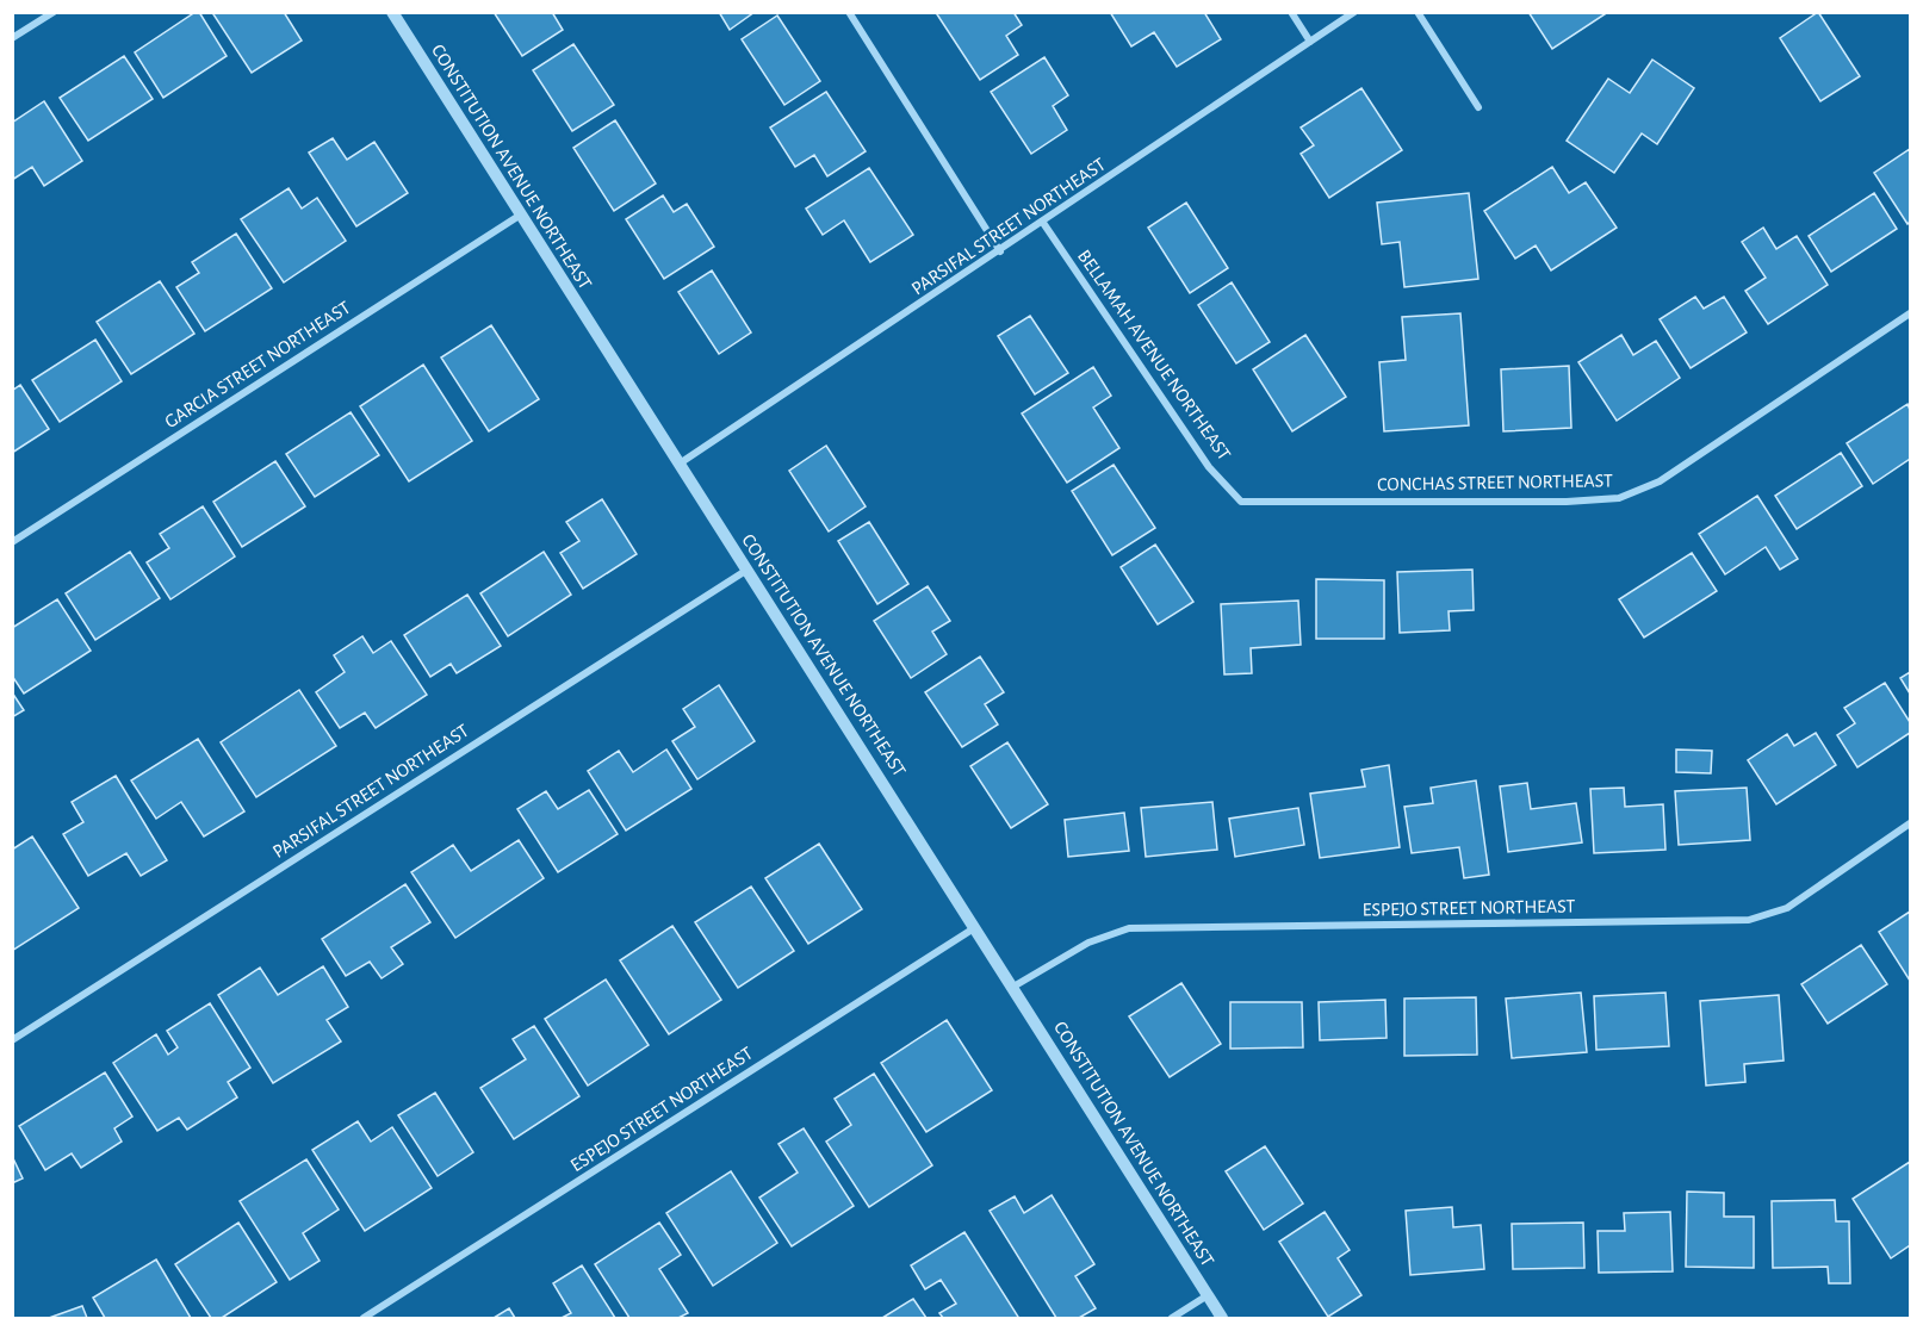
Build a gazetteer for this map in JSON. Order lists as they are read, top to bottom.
{
  "streets": {
    "street": [
      "CONSTITUTION AVENUE NORTHEAST",
      "PARSIFAL STREET NORTHEAST",
      "BELLAMAH AVENUE NORTHEAST",
      "GARCIA STREET NORTHEAST",
      "CONCHAS STREET NORTHEAST",
      "ESPEJO STREET NORTHEAST"
    ]
  },
  "crossings": [
    ["CONSTITUTION AVENUE NORTHEAST", "PARSIFAL STREET NORTHEAST"],
    ["CONSTITUTION AVENUE NORTHEAST", "GARCIA STREET NORTHEAST"],
    ["CONSTITUTION AVENUE NORTHEAST", "ESPEJO STREET NORTHEAST"],
    ["PARSIFAL STREET NORTHEAST", "BELLAMAH AVENUE NORTHEAST"],
    ["BELLAMAH AVENUE NORTHEAST", "CONCHAS STREET NORTHEAST"]
  ]
}
